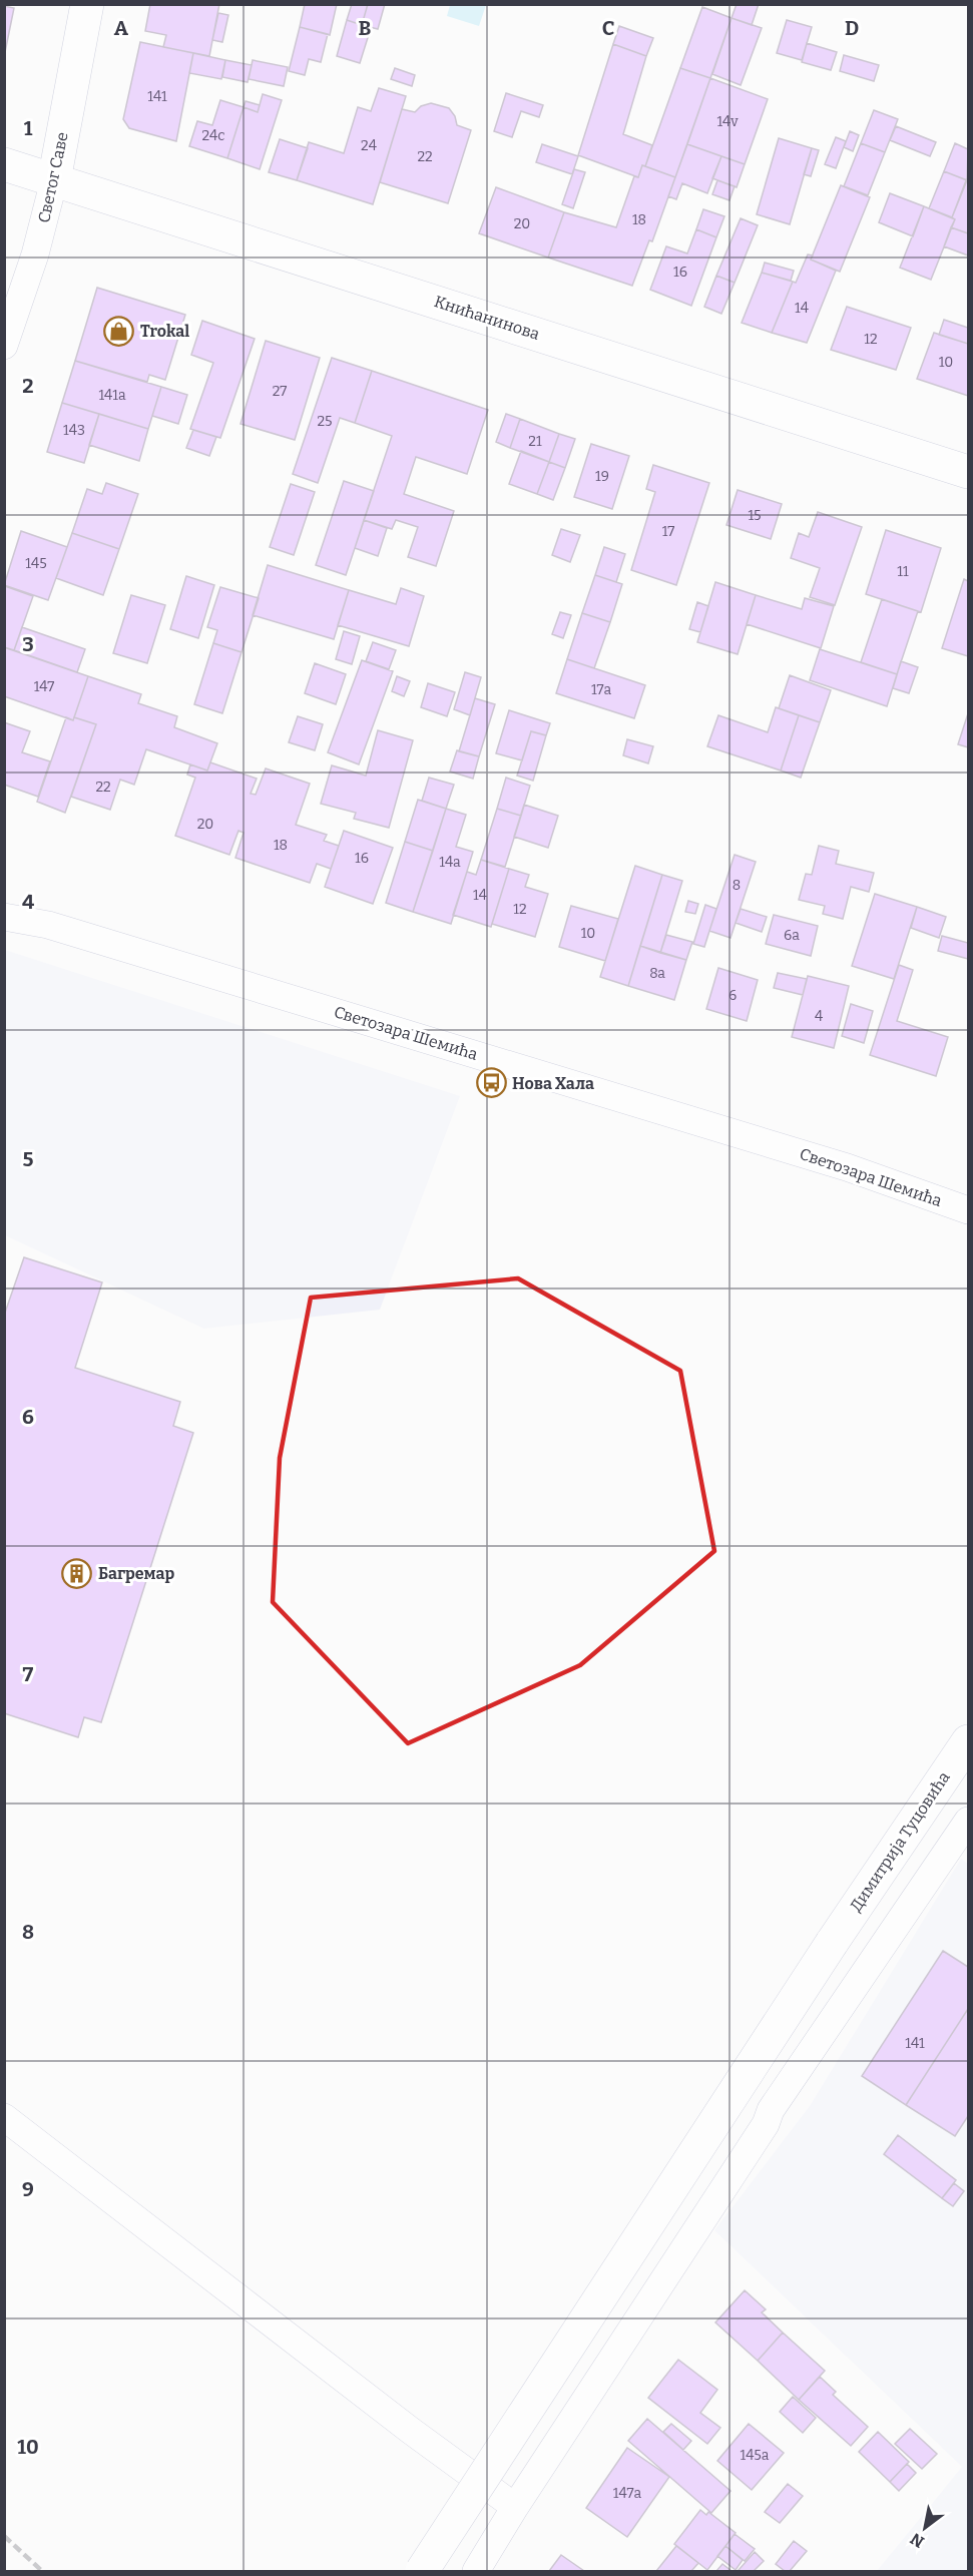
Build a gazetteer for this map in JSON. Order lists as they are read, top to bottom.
{
  "streets": {
    "main road": ["Светог Саве", "Книћанинова", "Димитрија Туцовића"],
    "street": ["Светозара Шемића"]
  },
  "crossings": [
    ["Светог Саве", "Книћанинова"]
  ],
  "places": {
    "shop": ["Trokal"],
    "bus stop": ["Нова Хала"],
    "building": ["Багремар"]
  },
  "house_numbers": [
    "141",
    "14v",
    "24c",
    "24",
    "22",
    "18",
    "20",
    "16",
    "14",
    "12",
    "10",
    "27",
    "141a",
    "25",
    "143",
    "21",
    "19",
    "15",
    "17",
    "145",
    "11",
    "147",
    "17a",
    "22",
    "20",
    "18",
    "16",
    "14a",
    "8",
    "14",
    "12",
    "10",
    "6a",
    "8a",
    "6",
    "4",
    "141",
    "145a",
    "147a"
  ],
  "north": "bottom left",
  "grid": {
    "columns": [
      "A",
      "B",
      "C",
      "D"
    ],
    "rows": [
      "1",
      "2",
      "3",
      "4",
      "5",
      "6",
      "7",
      "8",
      "9",
      "10"
    ]
  }
}
